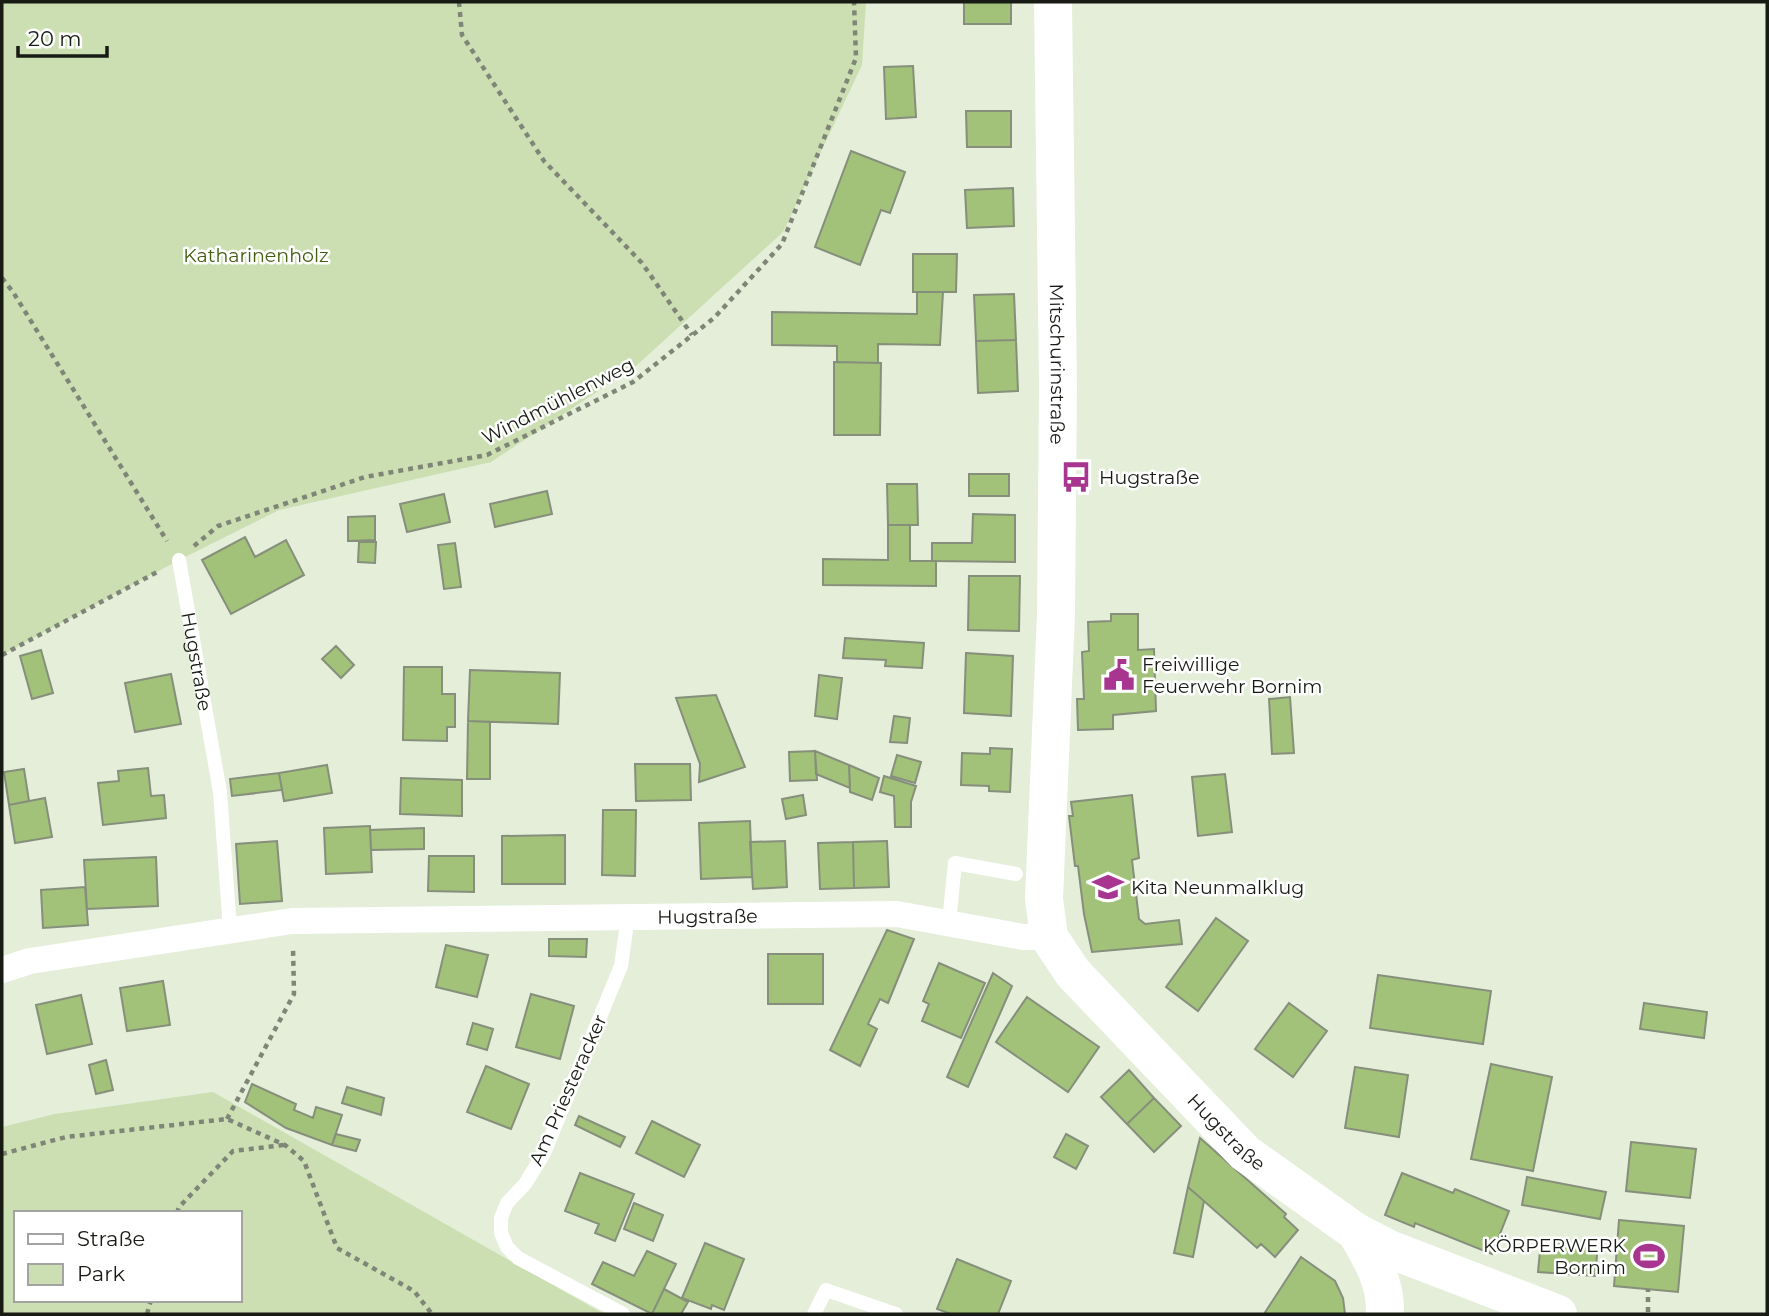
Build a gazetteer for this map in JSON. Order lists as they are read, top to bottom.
{
  "streets": {
    "main road": ["Mitschurinstraße", "Hugstraße"],
    "lane": ["Am Priesteracker"],
    "path": ["Windmühlenweg"]
  },
  "crossings": [
    ["Mitschurinstraße", "Hugstraße"],
    ["Windmühlenweg", "Hugstraße"],
    ["Hugstraße", "Am Priesteracker"]
  ],
  "parks": ["Katharinenholz"],
  "places": {
    "bus stop": ["Hugstraße"],
    "public building": ["Freiwillige Feuerwehr Bornim"],
    "school or university": ["Kita Neunmalklug"],
    "sports": ["KÖRPERWERK Bornim"]
  },
  "legend": ["Straße", "Park"],
  "scale_bar": "20 m"
}
